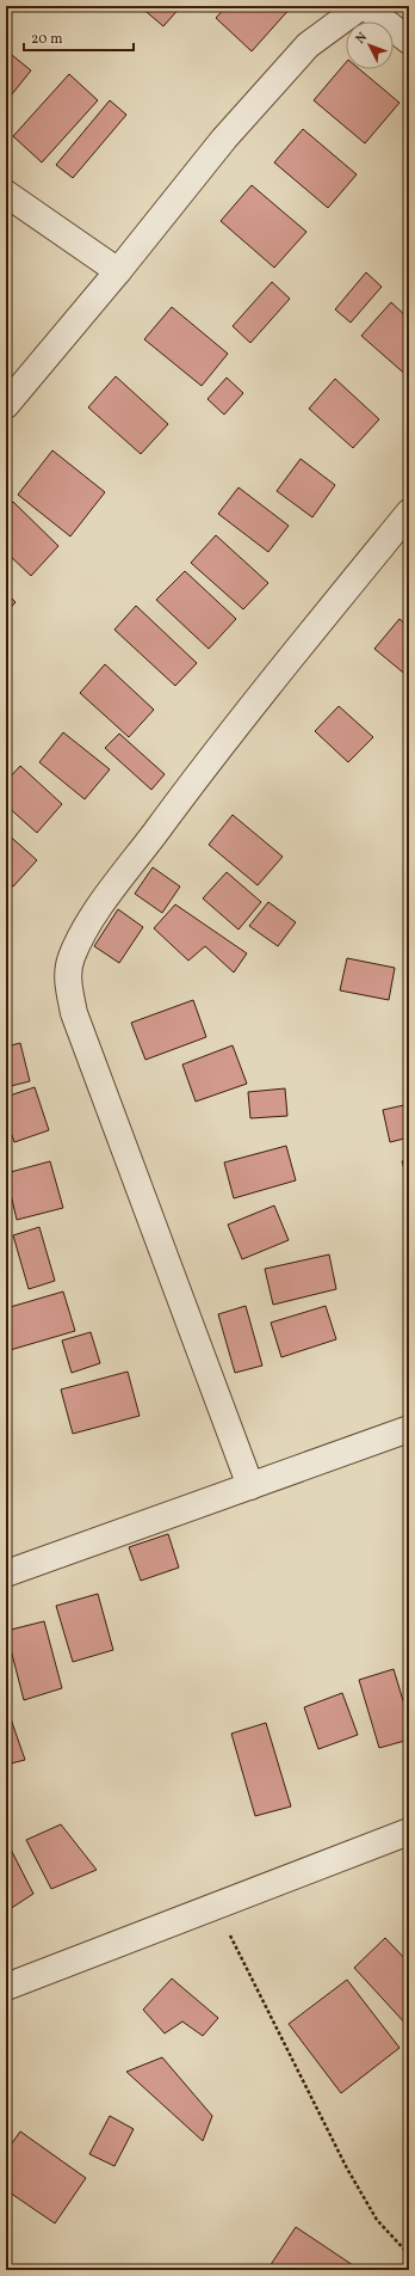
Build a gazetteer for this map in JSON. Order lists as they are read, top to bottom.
{
  "scale_bar": "20 m",
  "north": "top left"
}
